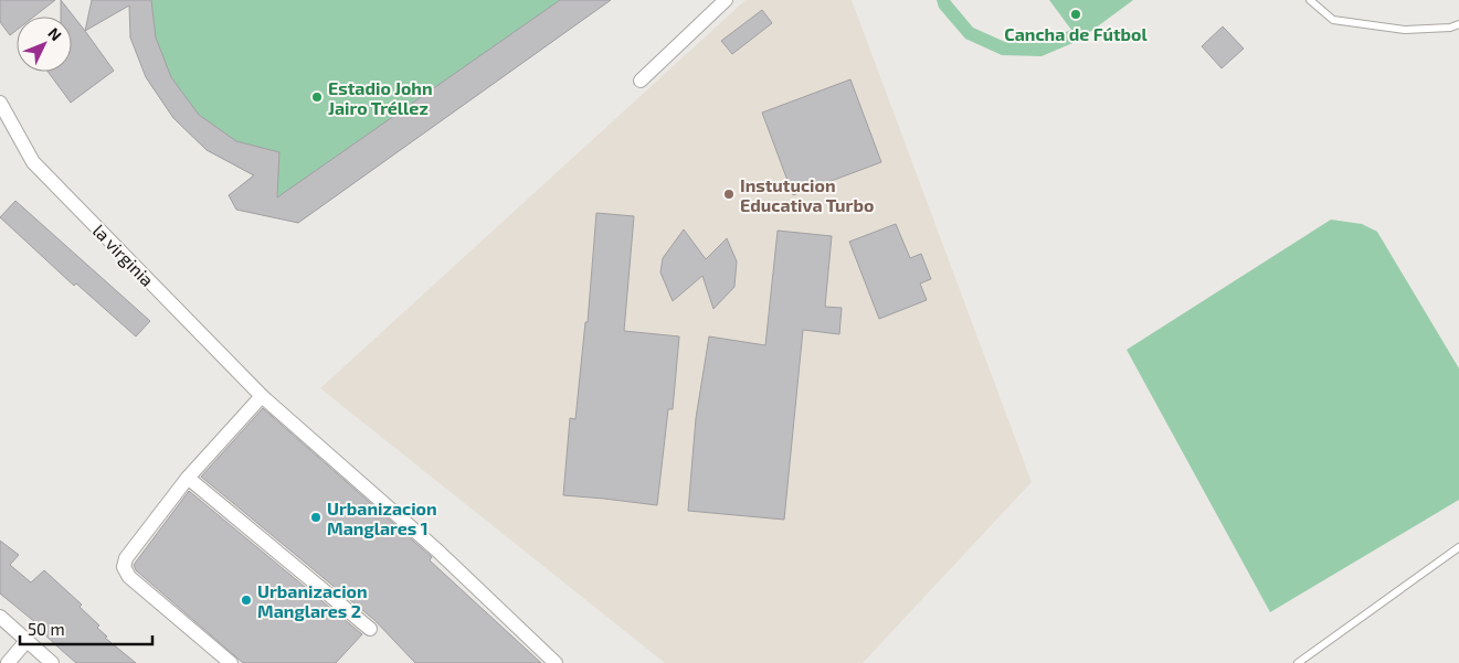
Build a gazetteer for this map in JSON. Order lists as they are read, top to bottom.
{
  "streets": {
    "street": ["la virginia"]
  },
  "places": [
    "Cancha de Fútbol",
    "Estadio John Jairo Tréllez",
    "Instutucion Educativa Turbo",
    "Urbanizacion Manglares 1",
    "Urbanizacion Manglares 2"
  ],
  "scale_bar": "50 m",
  "north": "top right"
}
